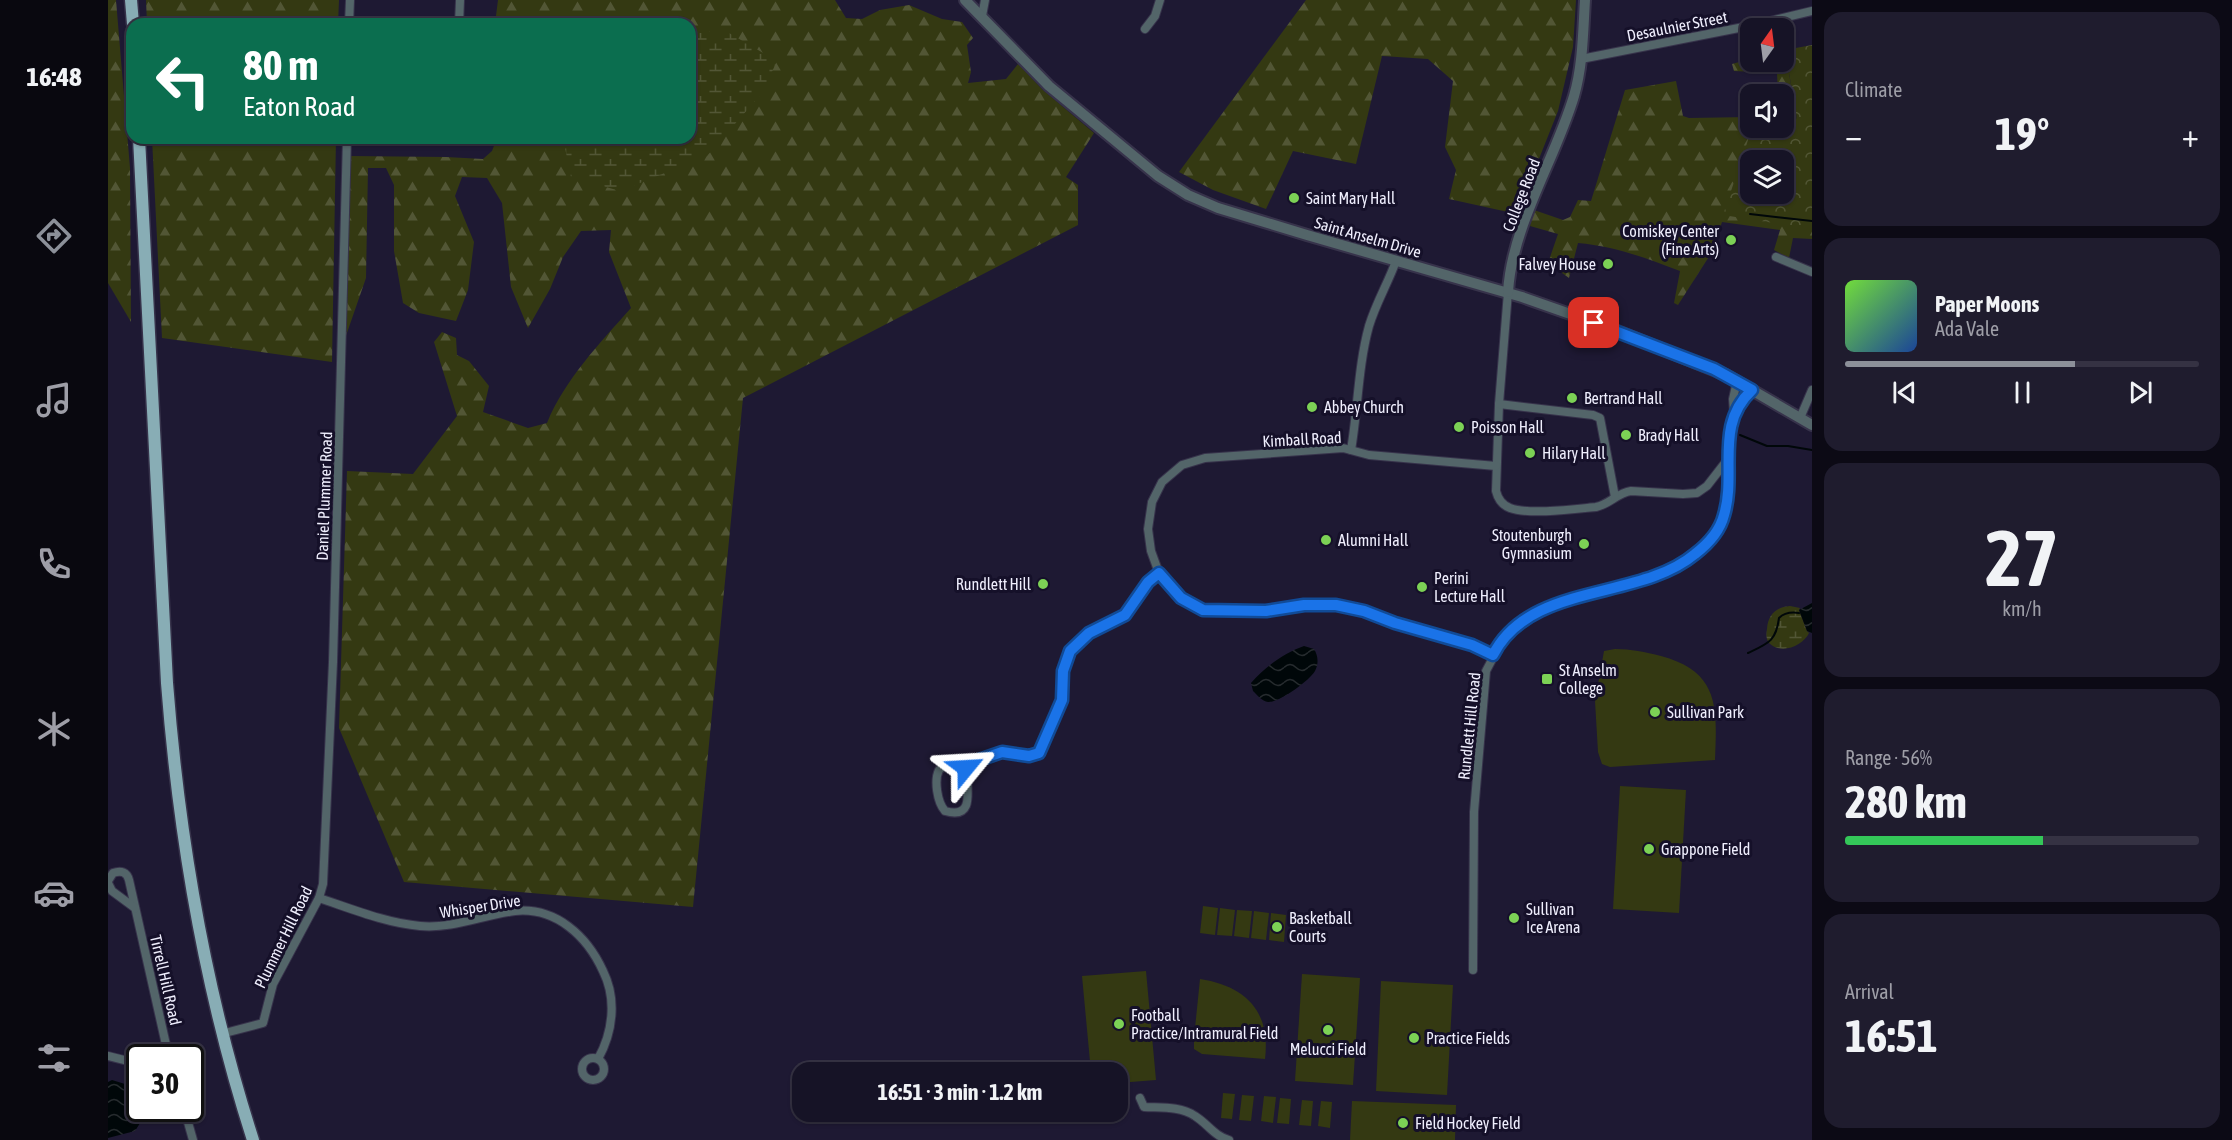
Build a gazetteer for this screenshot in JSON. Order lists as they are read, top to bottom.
{
  "streets": {
    "street": [
      "Desaulnier Street",
      "College Road",
      "Saint Anselm Drive",
      "Kimball Road",
      "Daniel Plummer Road",
      "Rundlett Hill Road",
      "Whisper Drive",
      "Plummer Hill Road",
      "Tirrell Hill Road"
    ]
  },
  "crossings": [
    ["Desaulnier Street", "College Road"],
    ["College Road", "Saint Anselm Drive"],
    ["College Road", "Rundlett Hill Road"],
    ["Saint Anselm Drive", "Kimball Road"],
    ["Saint Anselm Drive", "Rundlett Hill Road"],
    ["Daniel Plummer Road", "Plummer Hill Road"],
    ["Whisper Drive", "Plummer Hill Road"]
  ],
  "places": {
    "other": [
      "Saint Mary Hall",
      "Comiskey Center (Fine Arts)",
      "Falvey House",
      "Bertrand Hall",
      "Abbey Church",
      "Poisson Hall",
      "Brady Hall",
      "Hilary Hall",
      "Alumni Hall",
      "Stoutenburgh Gymnasium",
      "Rundlett Hill",
      "Perini Lecture Hall",
      "Sullivan Park",
      "Grappone Field",
      "Sullivan Ice Arena",
      "Basketball Courts",
      "Football Practice/Intramural Field",
      "Melucci Field",
      "Practice Fields",
      "Field Hockey Field"
    ],
    "transit": ["St Anselm College"]
  },
  "north": "top",
  "page": {
    "tabs": "16:48",
    "tile": [
      "Climate",
      ["27", "km/h"],
      ["Range · 56%", "280 km"],
      ["Arrival", "16:51"]
    ],
    "turn": ["80 m", "Eaton Road"],
    "heat": ["−", "19°", "+"],
    "song": ["Paper Moons", "Ada Vale"],
    "limit": "30",
    "trip": "16:51 · 3 min · 1.2 km"
  }
}
